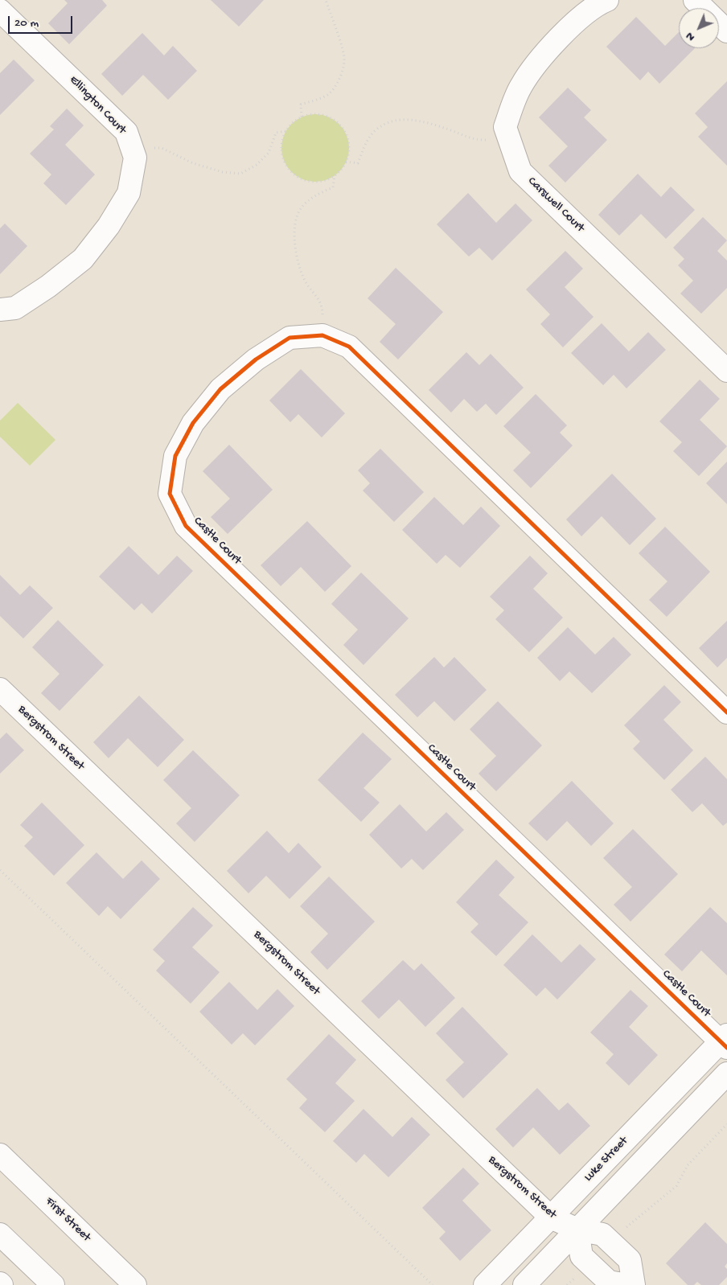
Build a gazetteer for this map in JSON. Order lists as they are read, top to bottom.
{
  "streets": {
    "street": [
      "Ellington Court",
      "Carswell Court",
      "Castle Court",
      "Bergstrom Street",
      "Luke Street",
      "First Street"
    ]
  },
  "crossings": [
    ["Castle Court", "Luke Street"],
    ["Bergstrom Street", "Luke Street"]
  ],
  "scale_bar": "20 m",
  "north": "bottom left"
}
